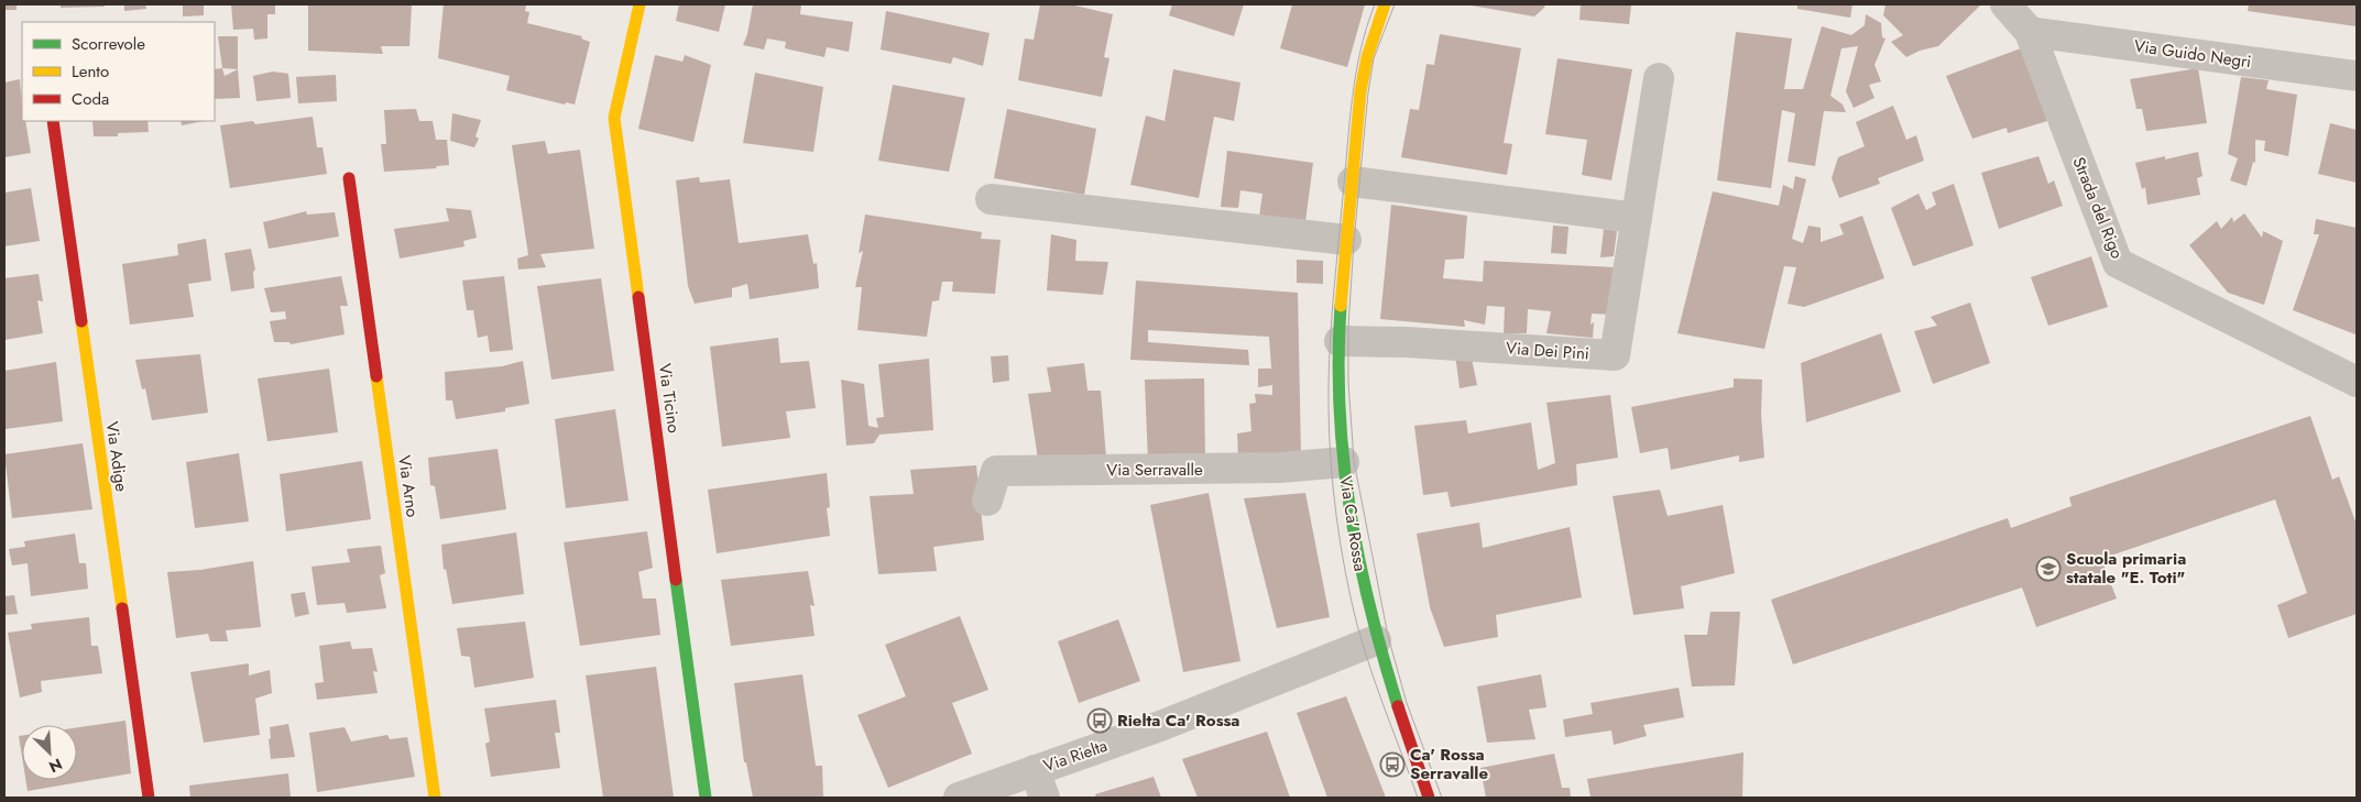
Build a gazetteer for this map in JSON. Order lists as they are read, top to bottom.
{
  "streets": {
    "street": [
      "Via Guido Negri",
      "Strada del Rigo",
      "Via Dei Pini",
      "Via Ticino",
      "Via Adige",
      "Via Serravalle",
      "Via Arno",
      "Via Ca' Rossa",
      "Via Rielta"
    ]
  },
  "crossings": [
    ["Via Guido Negri", "Strada del Rigo"],
    ["Via Dei Pini", "Via Ca' Rossa"],
    ["Via Serravalle", "Via Ca' Rossa"],
    ["Via Ca' Rossa", "Via Rielta"]
  ],
  "places": {
    "school or university": ["Scuola primaria statale \"E. Toti\""],
    "bus stop": ["Rielta Ca' Rossa", "Ca' Rossa Serravalle"]
  },
  "legend": ["Scorrevole", "Lento", "Coda"],
  "north": "bottom right"
}
